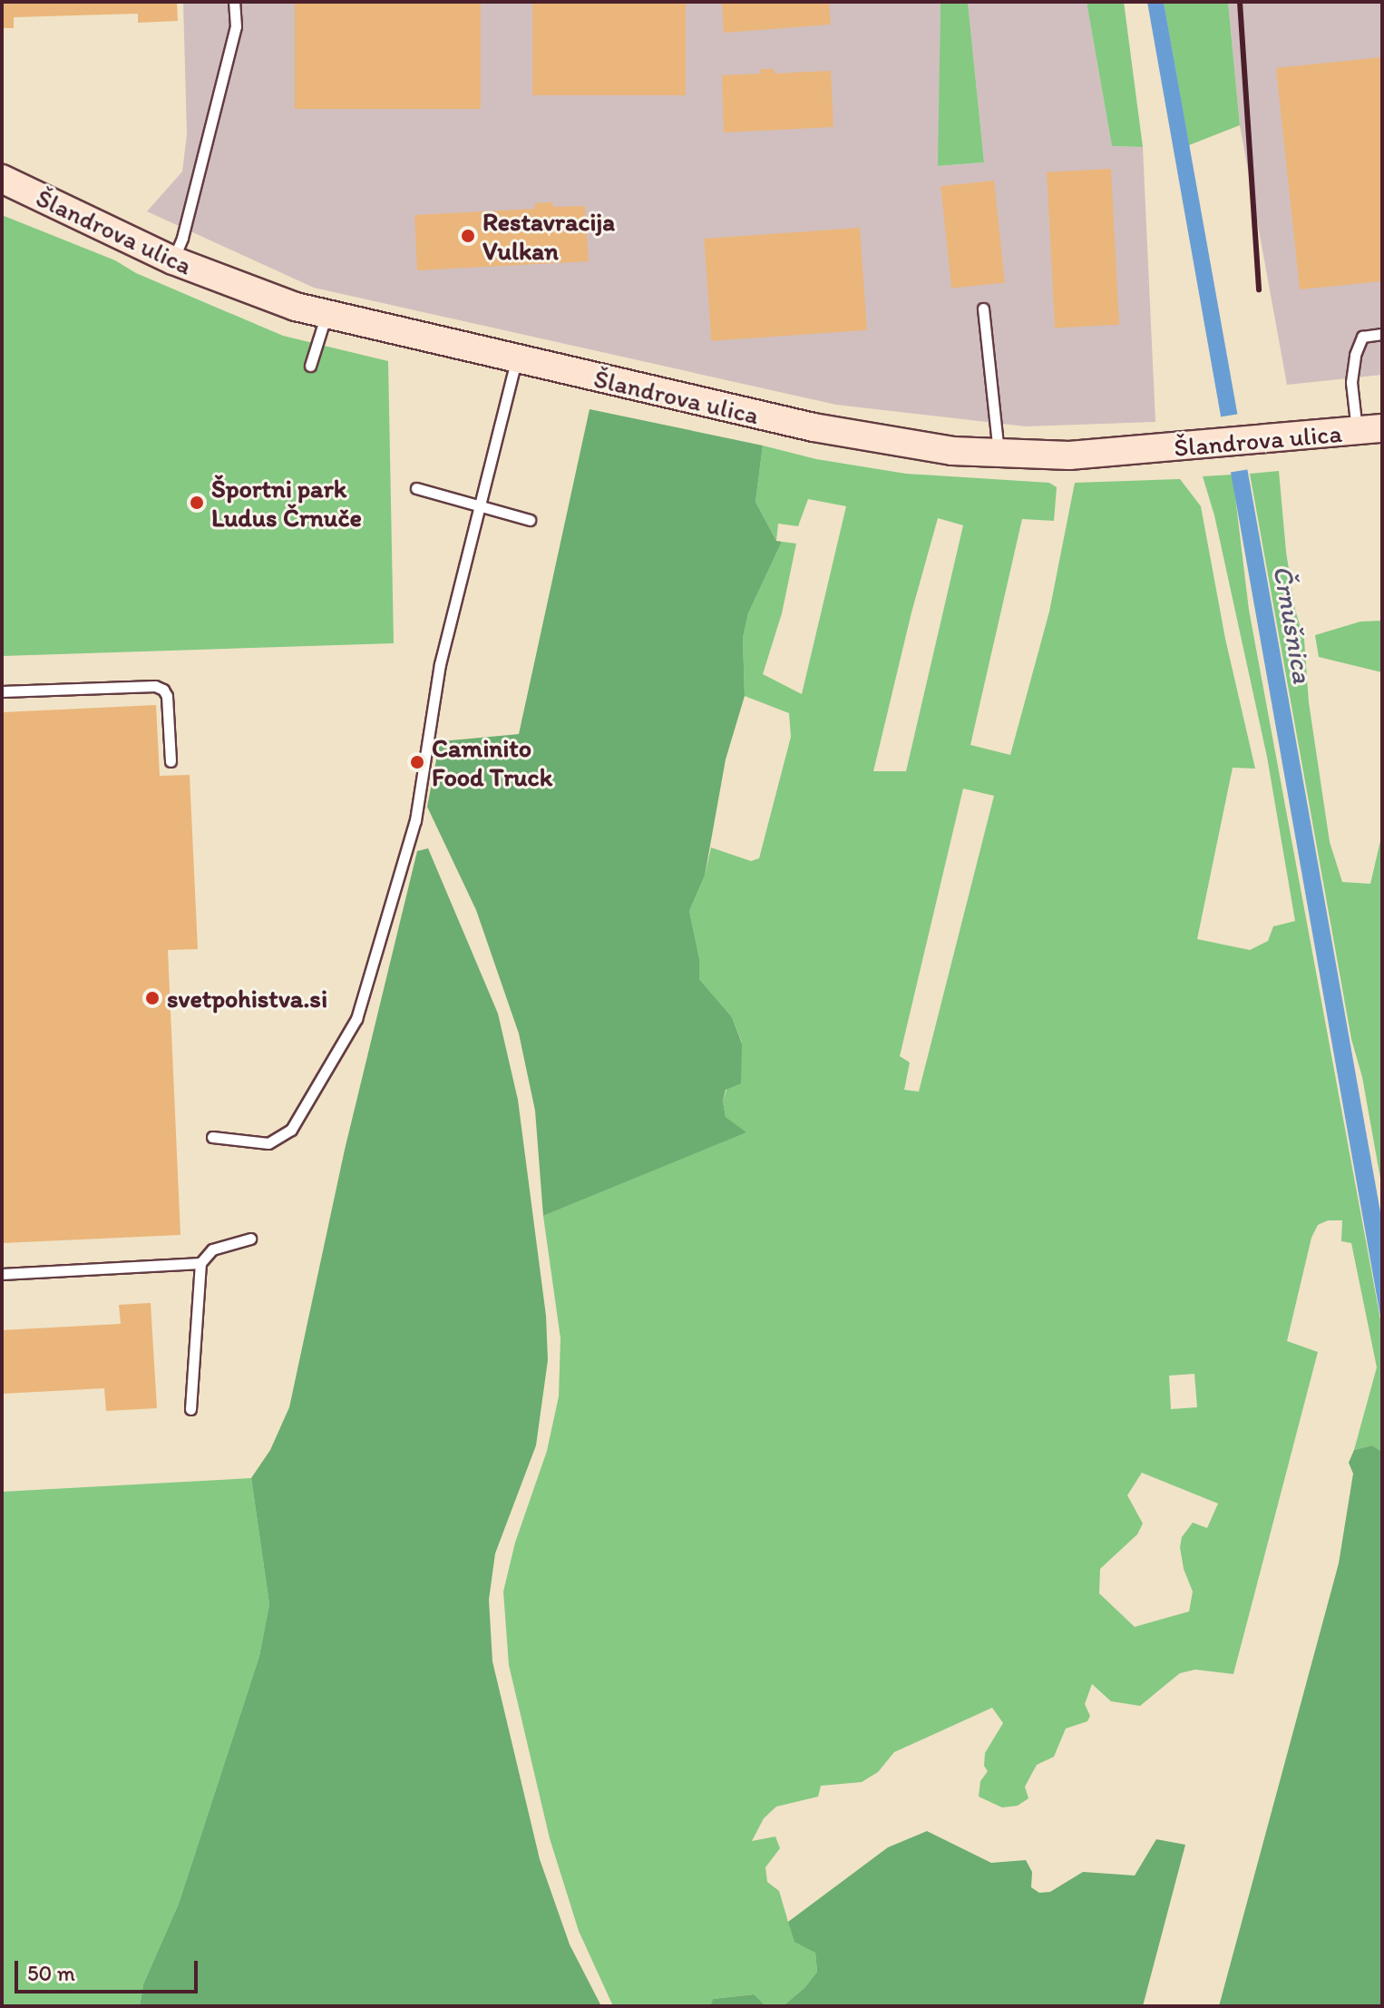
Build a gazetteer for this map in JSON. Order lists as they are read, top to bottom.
{
  "streets": {
    "street": ["Šlandrova ulica"]
  },
  "water": ["Črnušnica"],
  "places": [
    "Restavracija Vulkan",
    "Športni park Ludus Črnuče",
    "Caminito Food Truck",
    "svetpohistva.si"
  ],
  "scale_bar": "50 m"
}
